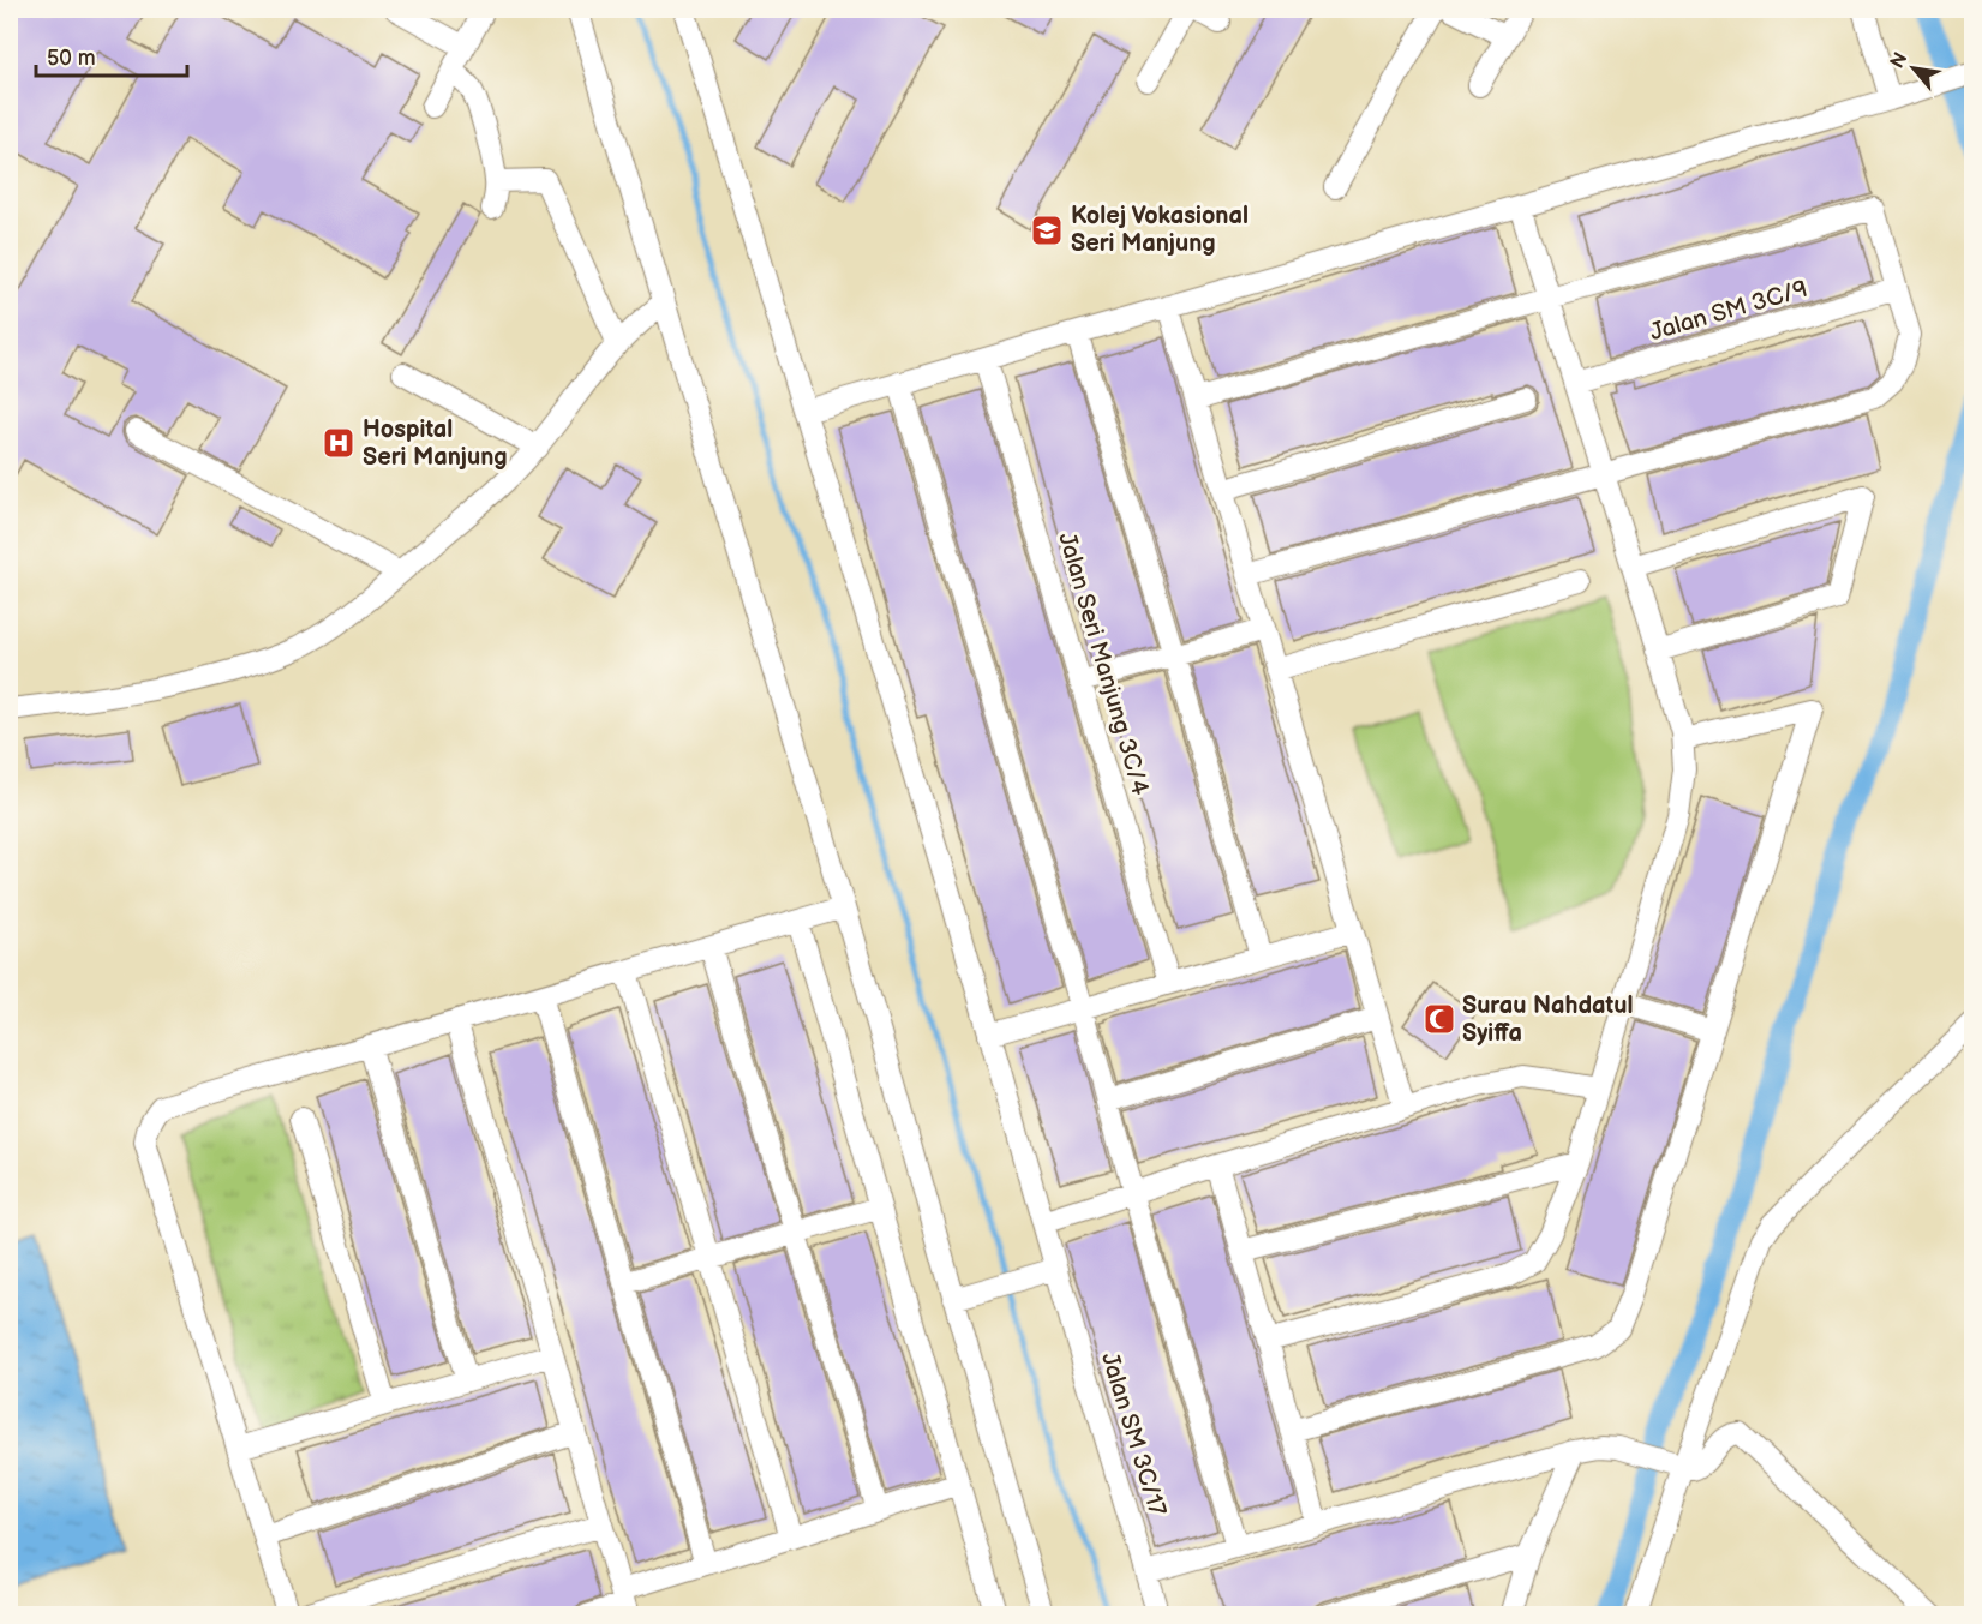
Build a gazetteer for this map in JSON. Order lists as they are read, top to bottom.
{
  "streets": {
    "street": ["Jalan SM 3C/9", "Jalan Seri Manjung 3C/4", "Jalan SM 3C/17"]
  },
  "places": {
    "school or university": ["Kolej Vokasional Seri Manjung"],
    "hospital": ["Hospital Seri Manjung"],
    "mosque": ["Surau Nahdatul Syiffa"]
  },
  "scale_bar": "50 m",
  "north": "top left"
}
